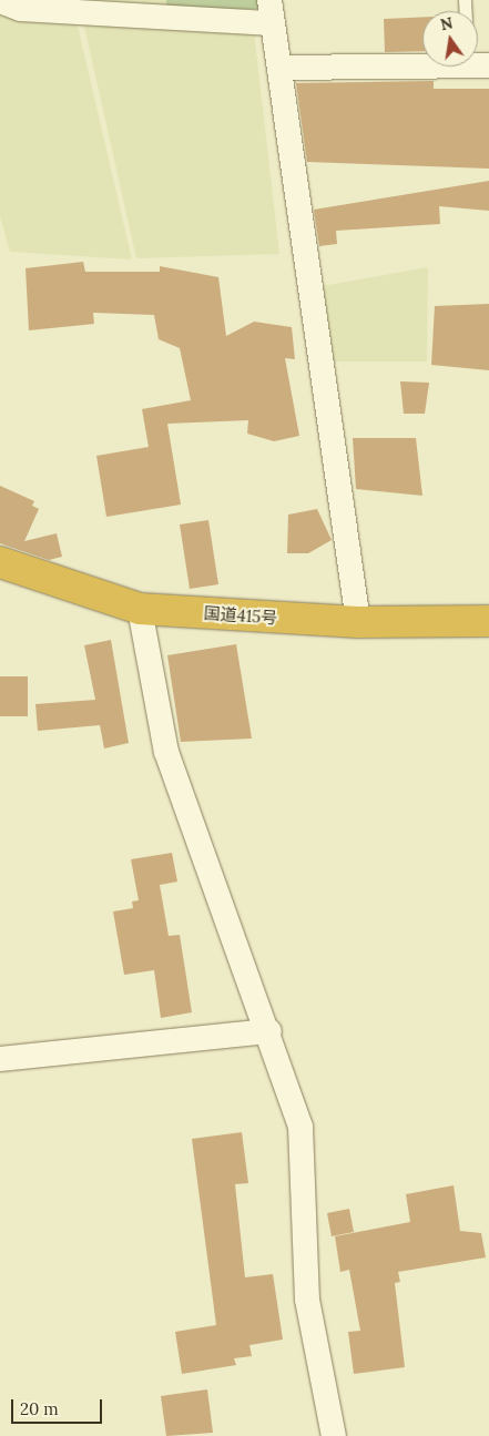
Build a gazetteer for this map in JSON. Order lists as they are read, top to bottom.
{
  "streets": {
    "highway": ["国道415号"]
  },
  "scale_bar": "20 m",
  "north": "top"
}
